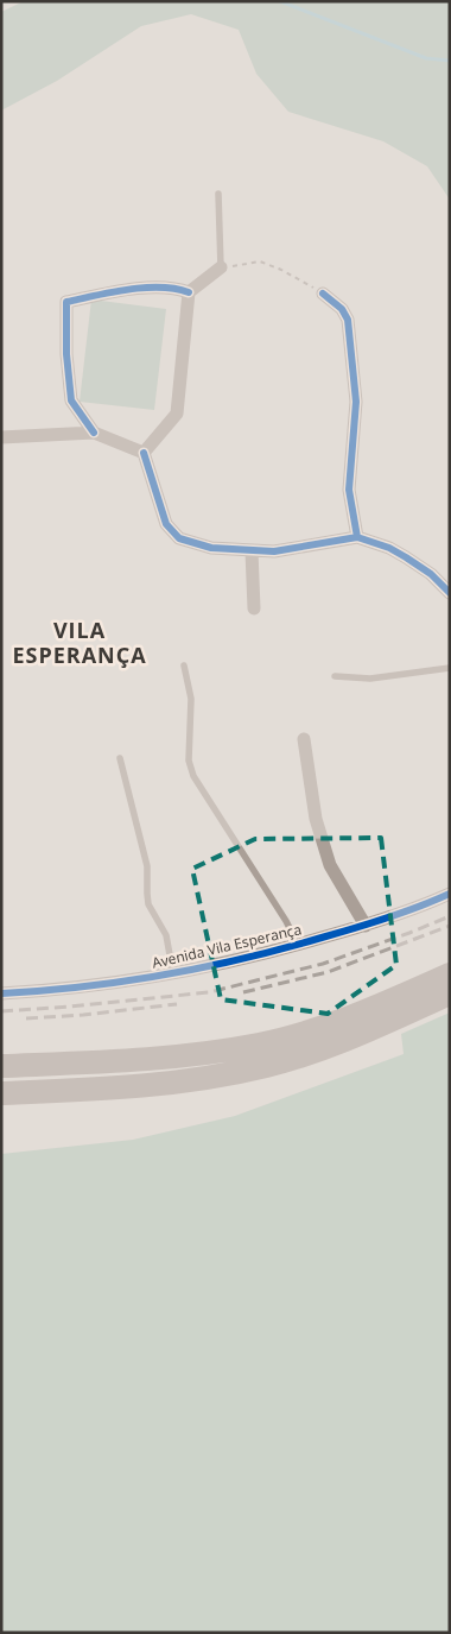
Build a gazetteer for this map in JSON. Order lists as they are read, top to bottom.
{
  "streets": {
    "street": ["Avenida Vila Esperança"]
  },
  "districts": ["VILA ESPERANÇA"]
}
